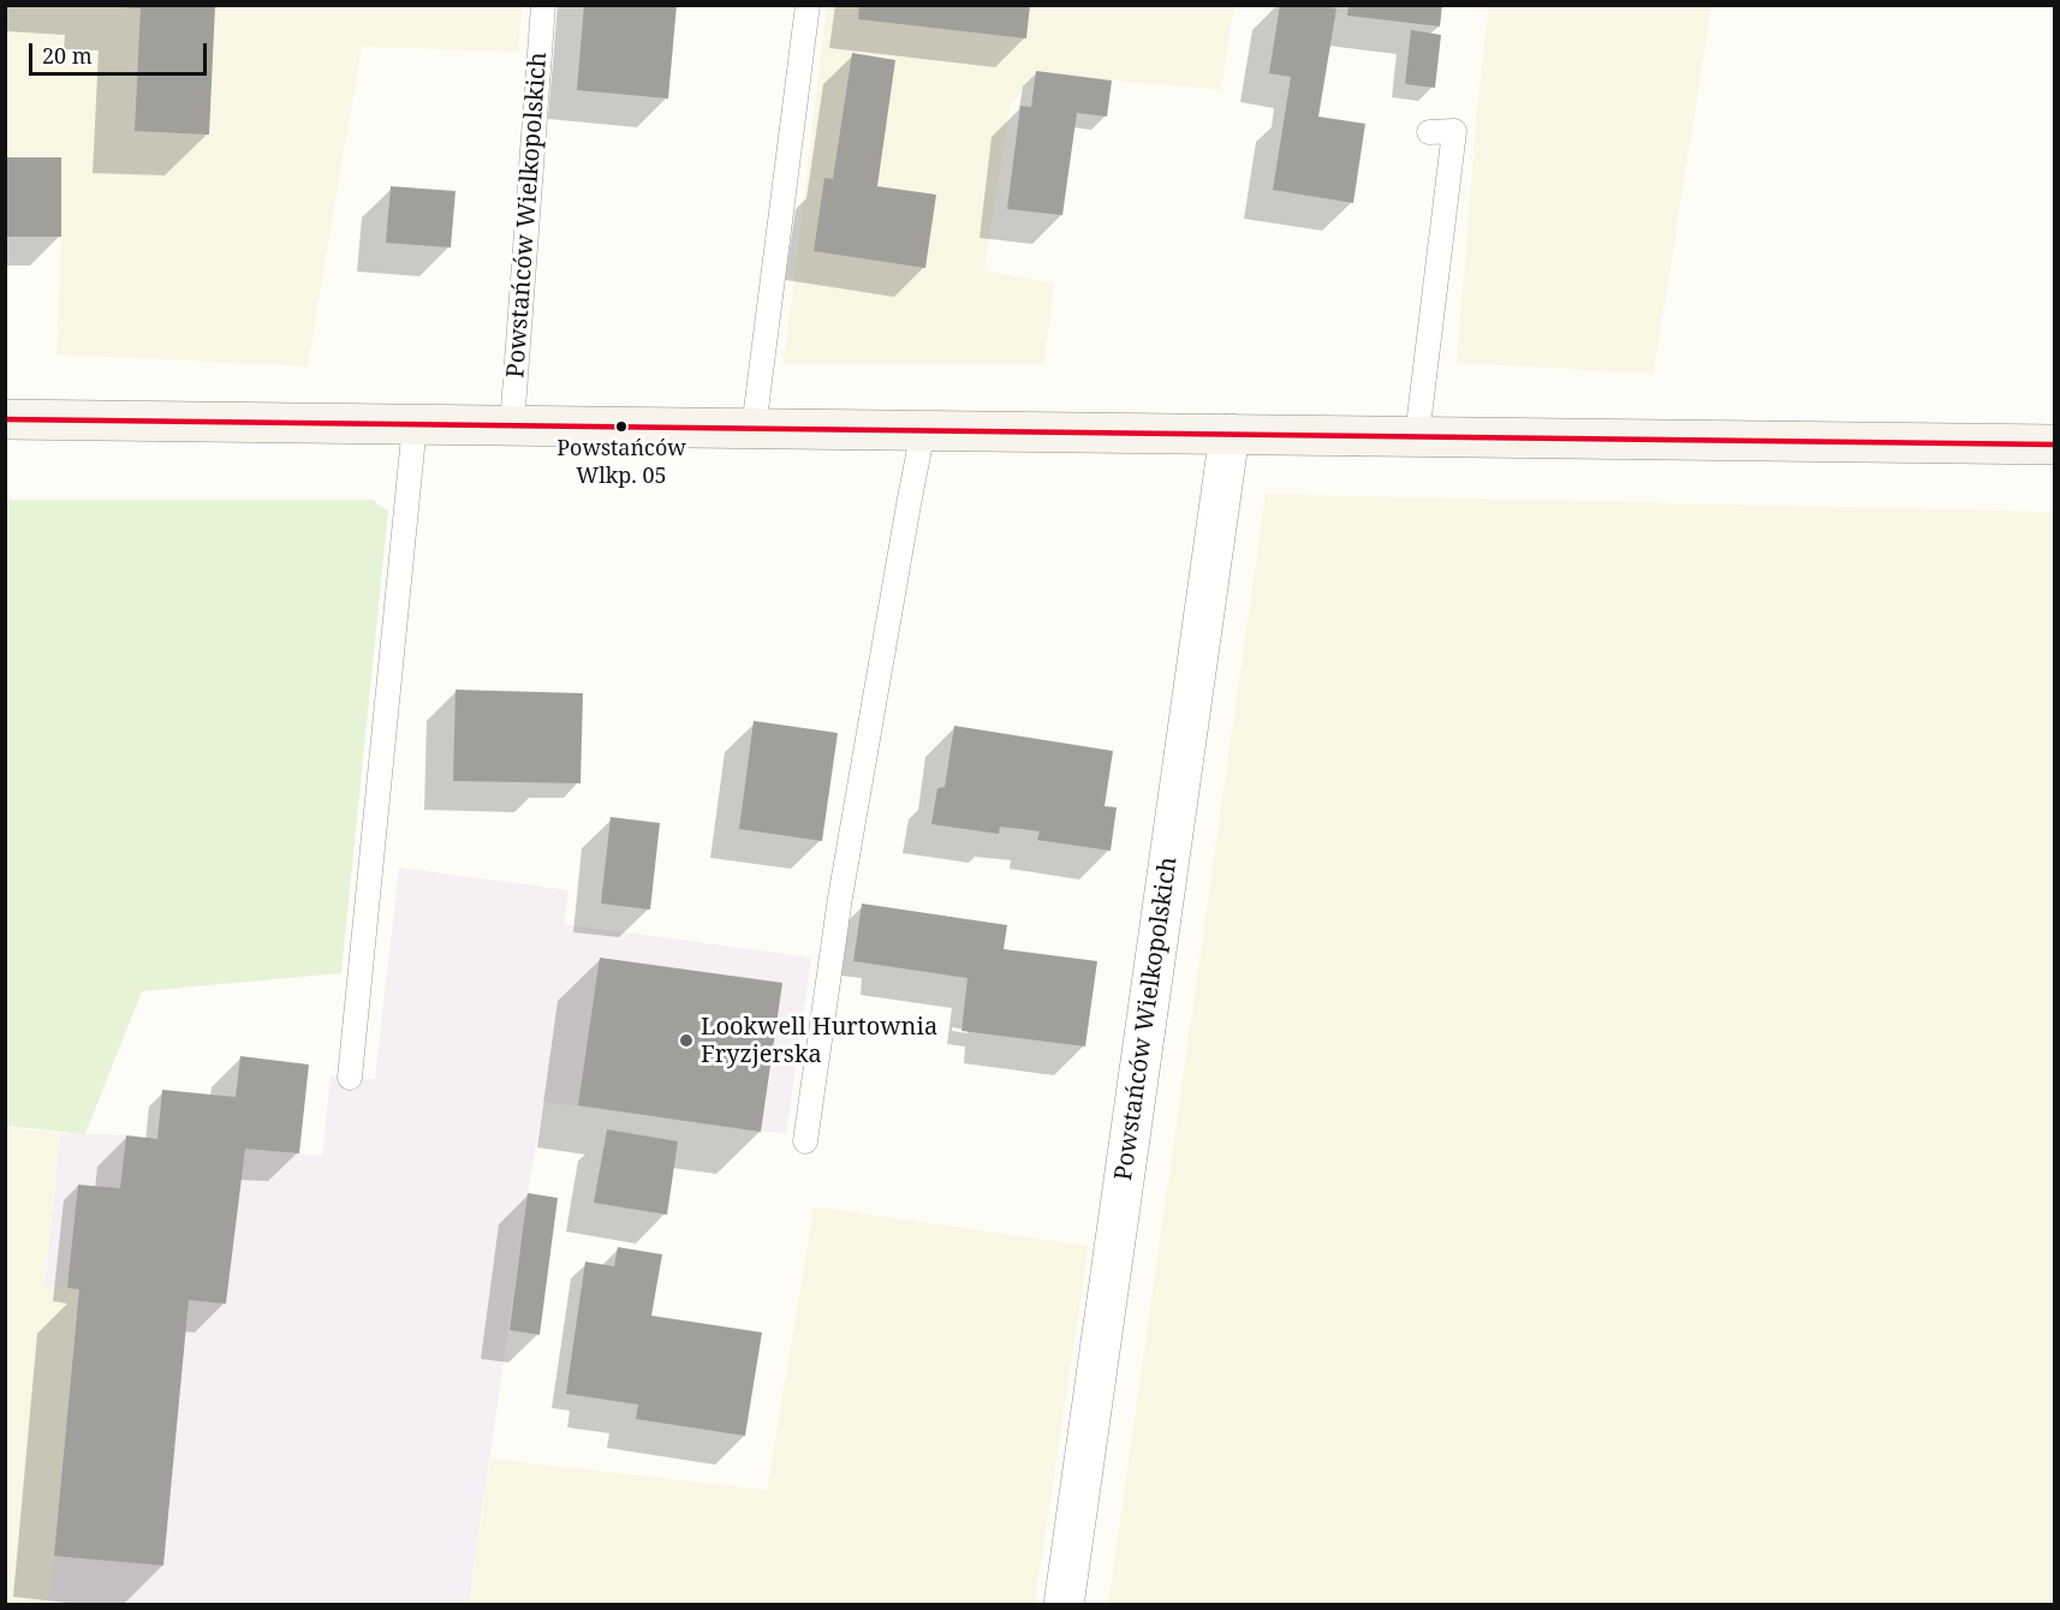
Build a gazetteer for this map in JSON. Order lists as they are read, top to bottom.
{
  "streets": {
    "street": ["Powstańców Wielkopolskich"]
  },
  "places": ["Powstańców Wlkp. 05", "Lookwell Hurtownia Fryzjerska"],
  "scale_bar": "20 m"
}
